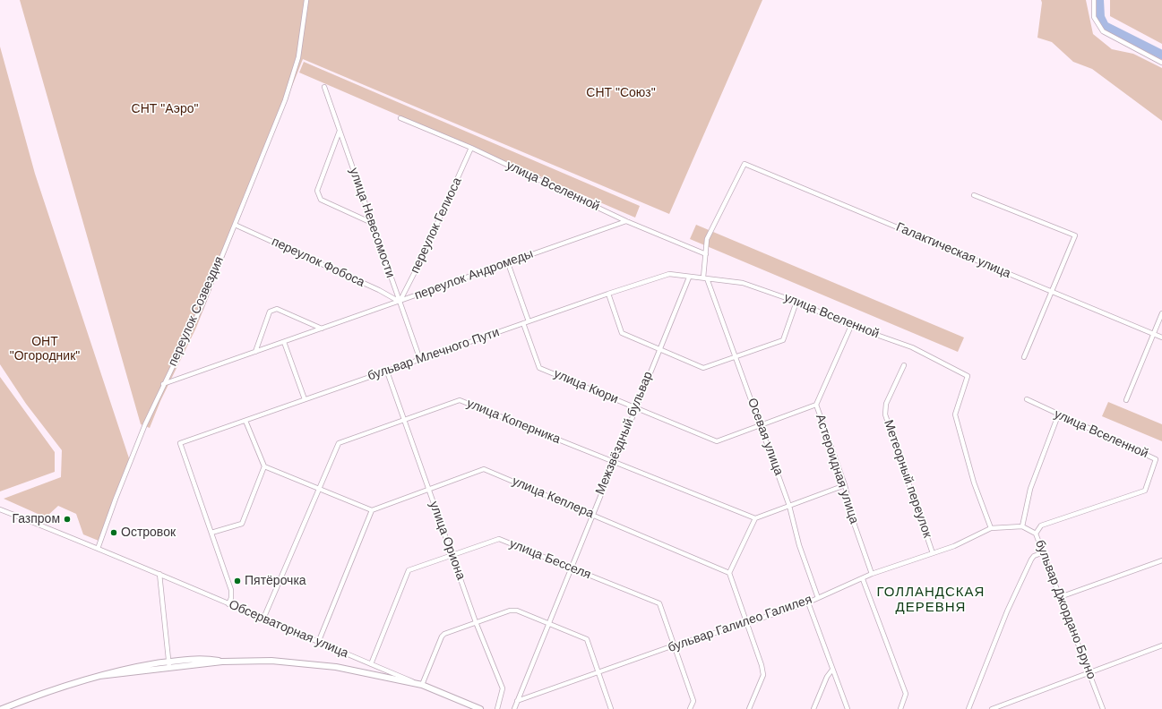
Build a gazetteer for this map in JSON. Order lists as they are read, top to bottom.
{
  "streets": {
    "main road": ["Обсерваторная улица"],
    "street": [
      "улица Вселенной",
      "улица Невесомости",
      "переулок Гелиоса",
      "Галактическая улица",
      "переулок Фобоса",
      "переулок Андромеды",
      "переулок Созвездия",
      "бульвар Млечного Пути",
      "улица Кюри",
      "улица Коперника",
      "Межзвёздный бульвар",
      "Осевая улица",
      "Астероидная улица",
      "Метеорный переулок",
      "улица Кеплера",
      "улица Ориона",
      "улица Бесселя",
      "бульвар Джордано Бруно",
      "бульвар Галилео Галилея"
    ]
  },
  "crossings": [
    ["улица Вселенной", "переулок Гелиоса"],
    ["улица Вселенной", "Галактическая улица"],
    ["улица Вселенной", "переулок Андромеды"],
    ["улица Вселенной", "бульвар Млечного Пути"],
    ["улица Вселенной", "Межзвёздный бульвар"],
    ["улица Вселенной", "Осевая улица"],
    ["улица Вселенной", "Астероидная улица"],
    ["улица Вселенной", "бульвар Джордано Бруно"],
    ["улица Вселенной", "бульвар Галилео Галилея"],
    ["улица Невесомости", "переулок Гелиоса"],
    ["улица Невесомости", "переулок Фобоса"],
    ["улица Невесомости", "переулок Андромеды"],
    ["улица Невесомости", "бульвар Млечного Пути"],
    ["переулок Гелиоса", "переулок Фобоса"],
    ["переулок Гелиоса", "переулок Андромеды"],
    ["переулок Фобоса", "переулок Андромеды"],
    ["переулок Фобоса", "переулок Созвездия"],
    ["переулок Андромеды", "переулок Созвездия"],
    ["переулок Созвездия", "Обсерваторная улица"],
    ["бульвар Млечного Пути", "улица Кюри"],
    ["бульвар Млечного Пути", "Межзвёздный бульвар"],
    ["бульвар Млечного Пути", "улица Ориона"],
    ["улица Кюри", "Межзвёздный бульвар"],
    ["улица Кюри", "Осевая улица"],
    ["улица Кюри", "Астероидная улица"],
    ["улица Коперника", "Межзвёздный бульвар"],
    ["улица Коперника", "улица Ориона"],
    ["улица Коперника", "Обсерваторная улица"],
    ["Межзвёздный бульвар", "улица Кеплера"],
    ["Межзвёздный бульвар", "улица Бесселя"],
    ["Межзвёздный бульвар", "бульвар Галилео Галилея"],
    ["Осевая улица", "бульвар Галилео Галилея"],
    ["Астероидная улица", "бульвар Галилео Галилея"],
    ["Метеорный переулок", "бульвар Галилео Галилея"],
    ["улица Кеплера", "улица Ориона"],
    ["улица Ориона", "улица Бесселя"],
    ["улица Бесселя", "бульвар Галилео Галилея"],
    ["улица Бесселя", "Обсерваторная улица"],
    ["бульвар Джордано Бруно", "бульвар Галилео Галилея"]
  ],
  "districts": ["ГОЛЛАНДСКАЯ ДЕРЕВНЯ"],
  "parks": ["СНТ \"Союз\"", "СНТ \"Аэро\"", "ОНТ \"Огородник\""],
  "places": ["Газпром", "Островок", "Пятёрочка"]
}
